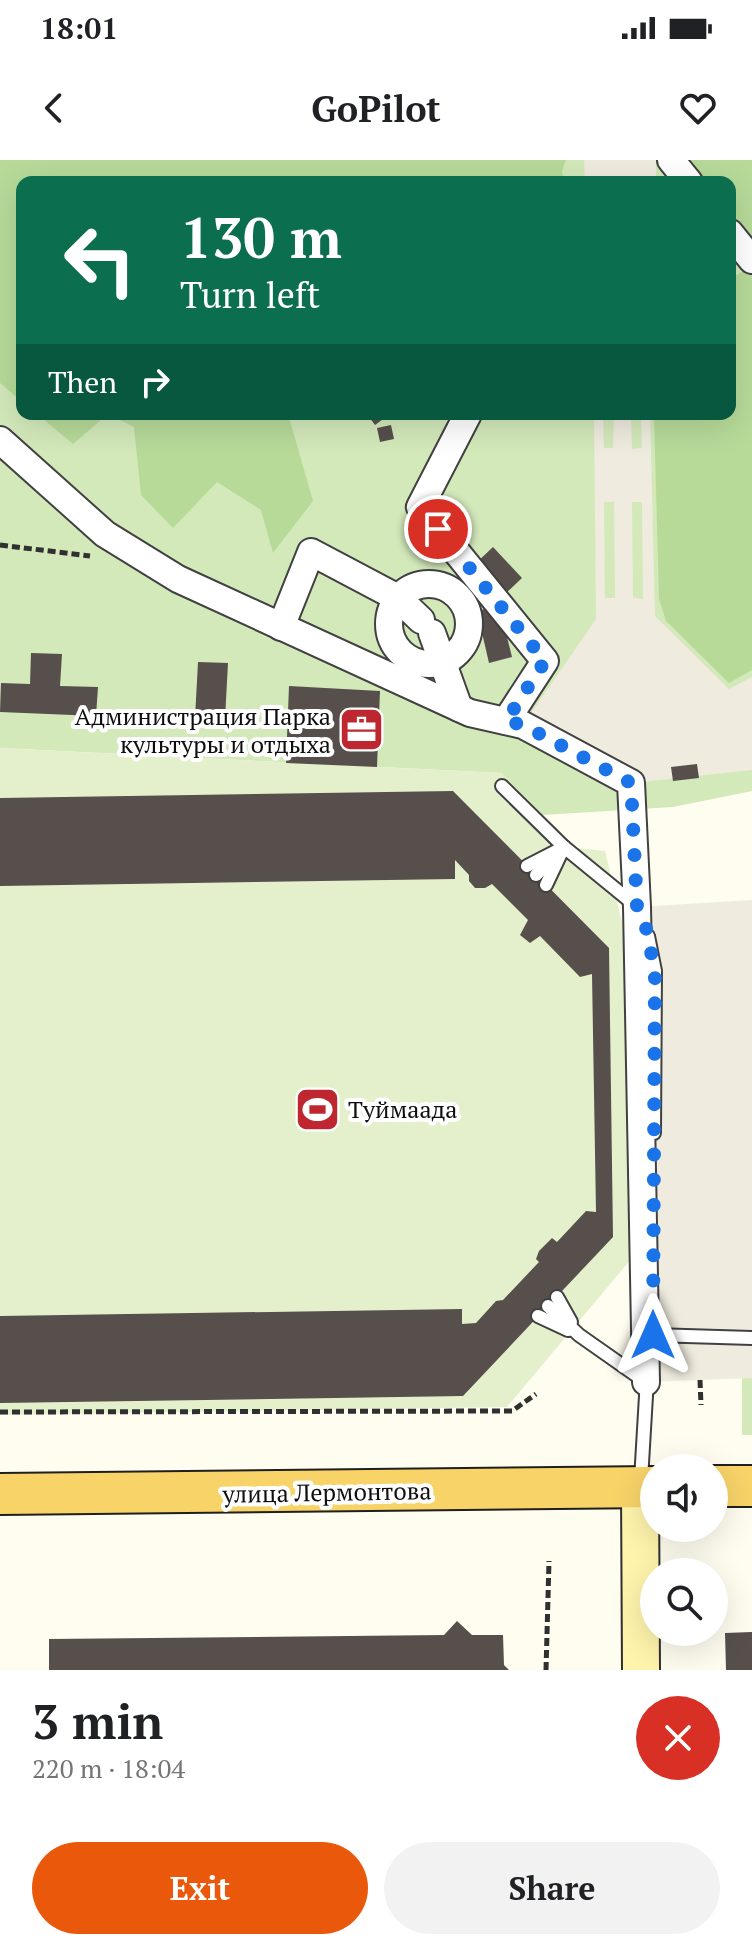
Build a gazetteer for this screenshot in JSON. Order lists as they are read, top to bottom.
{
  "streets": {
    "main road": ["улица Лермонтова"]
  },
  "places": {
    "office": ["Администрация Парка культуры и отдыха"],
    "sports": ["Туймаада"]
  },
  "page": {
    "status": "18:01",
    "header": "GoPilot",
    "turn": ["130 m", "Turn left"],
    "then": "Then",
    "heading": ["3 min", "220 m · 18:04"],
    "buttons": ["Exit", "Share"]
  }
}
